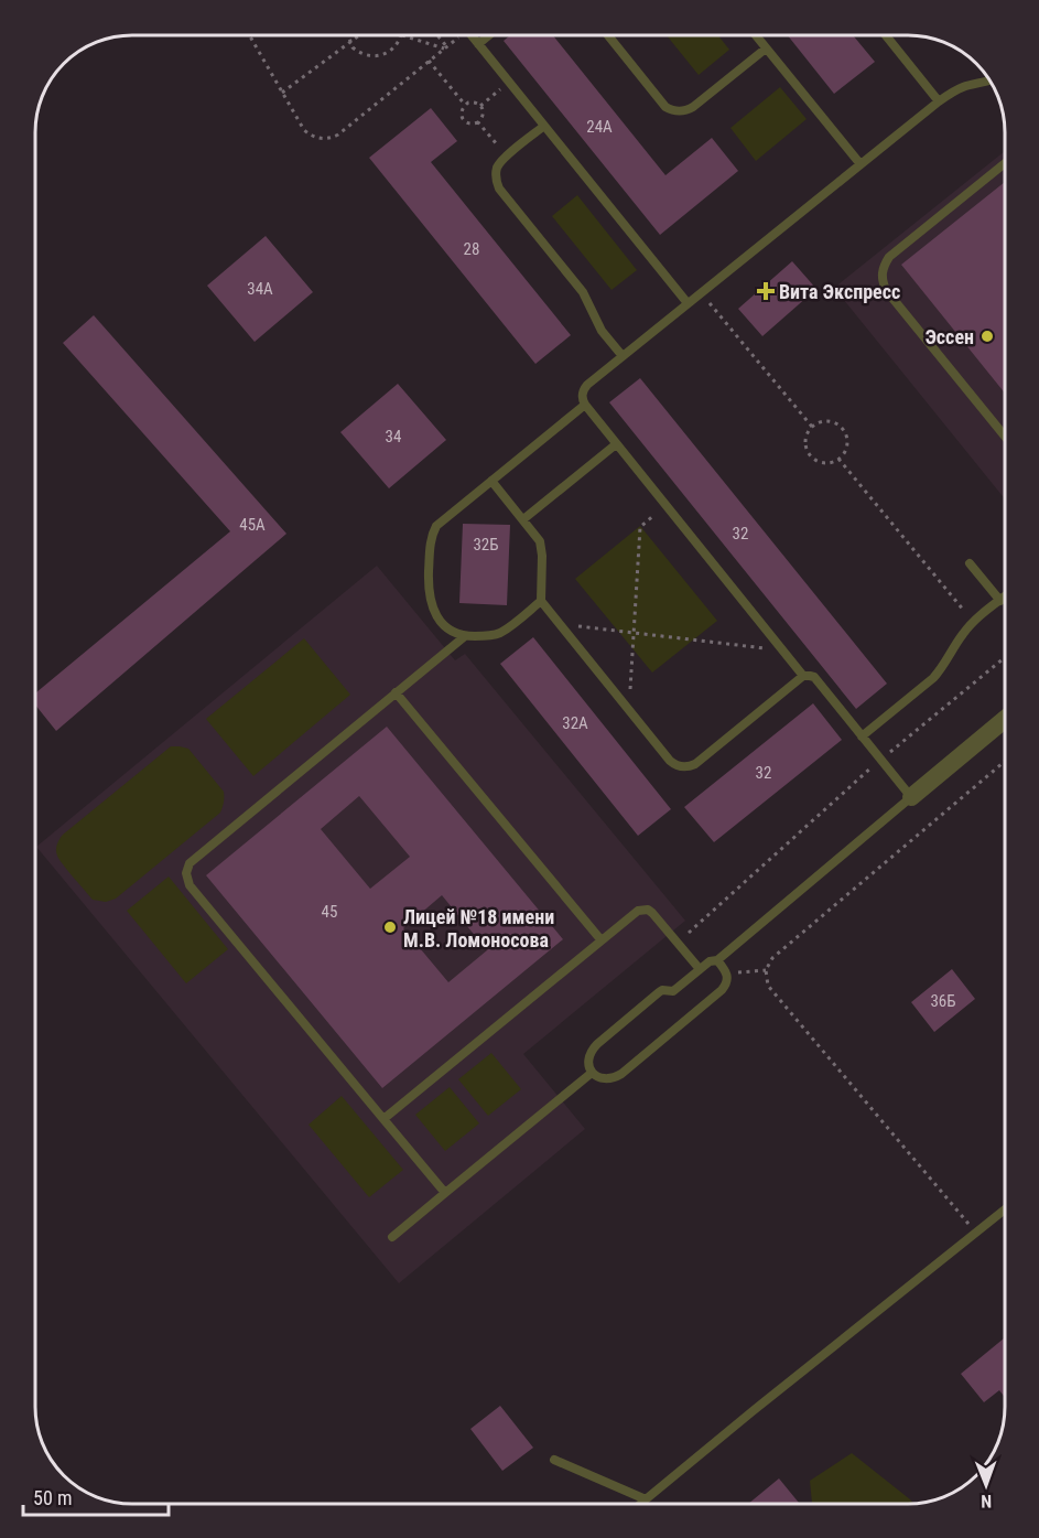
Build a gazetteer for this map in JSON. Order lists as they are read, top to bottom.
{
  "places": {
    "health": ["Вита Экспресс"],
    "other": ["Эссен", "Лицей №18 имени М.В. Ломоносова"]
  },
  "house_numbers": [
    "24А",
    "28",
    "34А",
    "34",
    "45А",
    "32",
    "32Б",
    "32А",
    "32",
    "45",
    "36Б"
  ],
  "scale_bar": "50 m",
  "north": "bottom"
}
